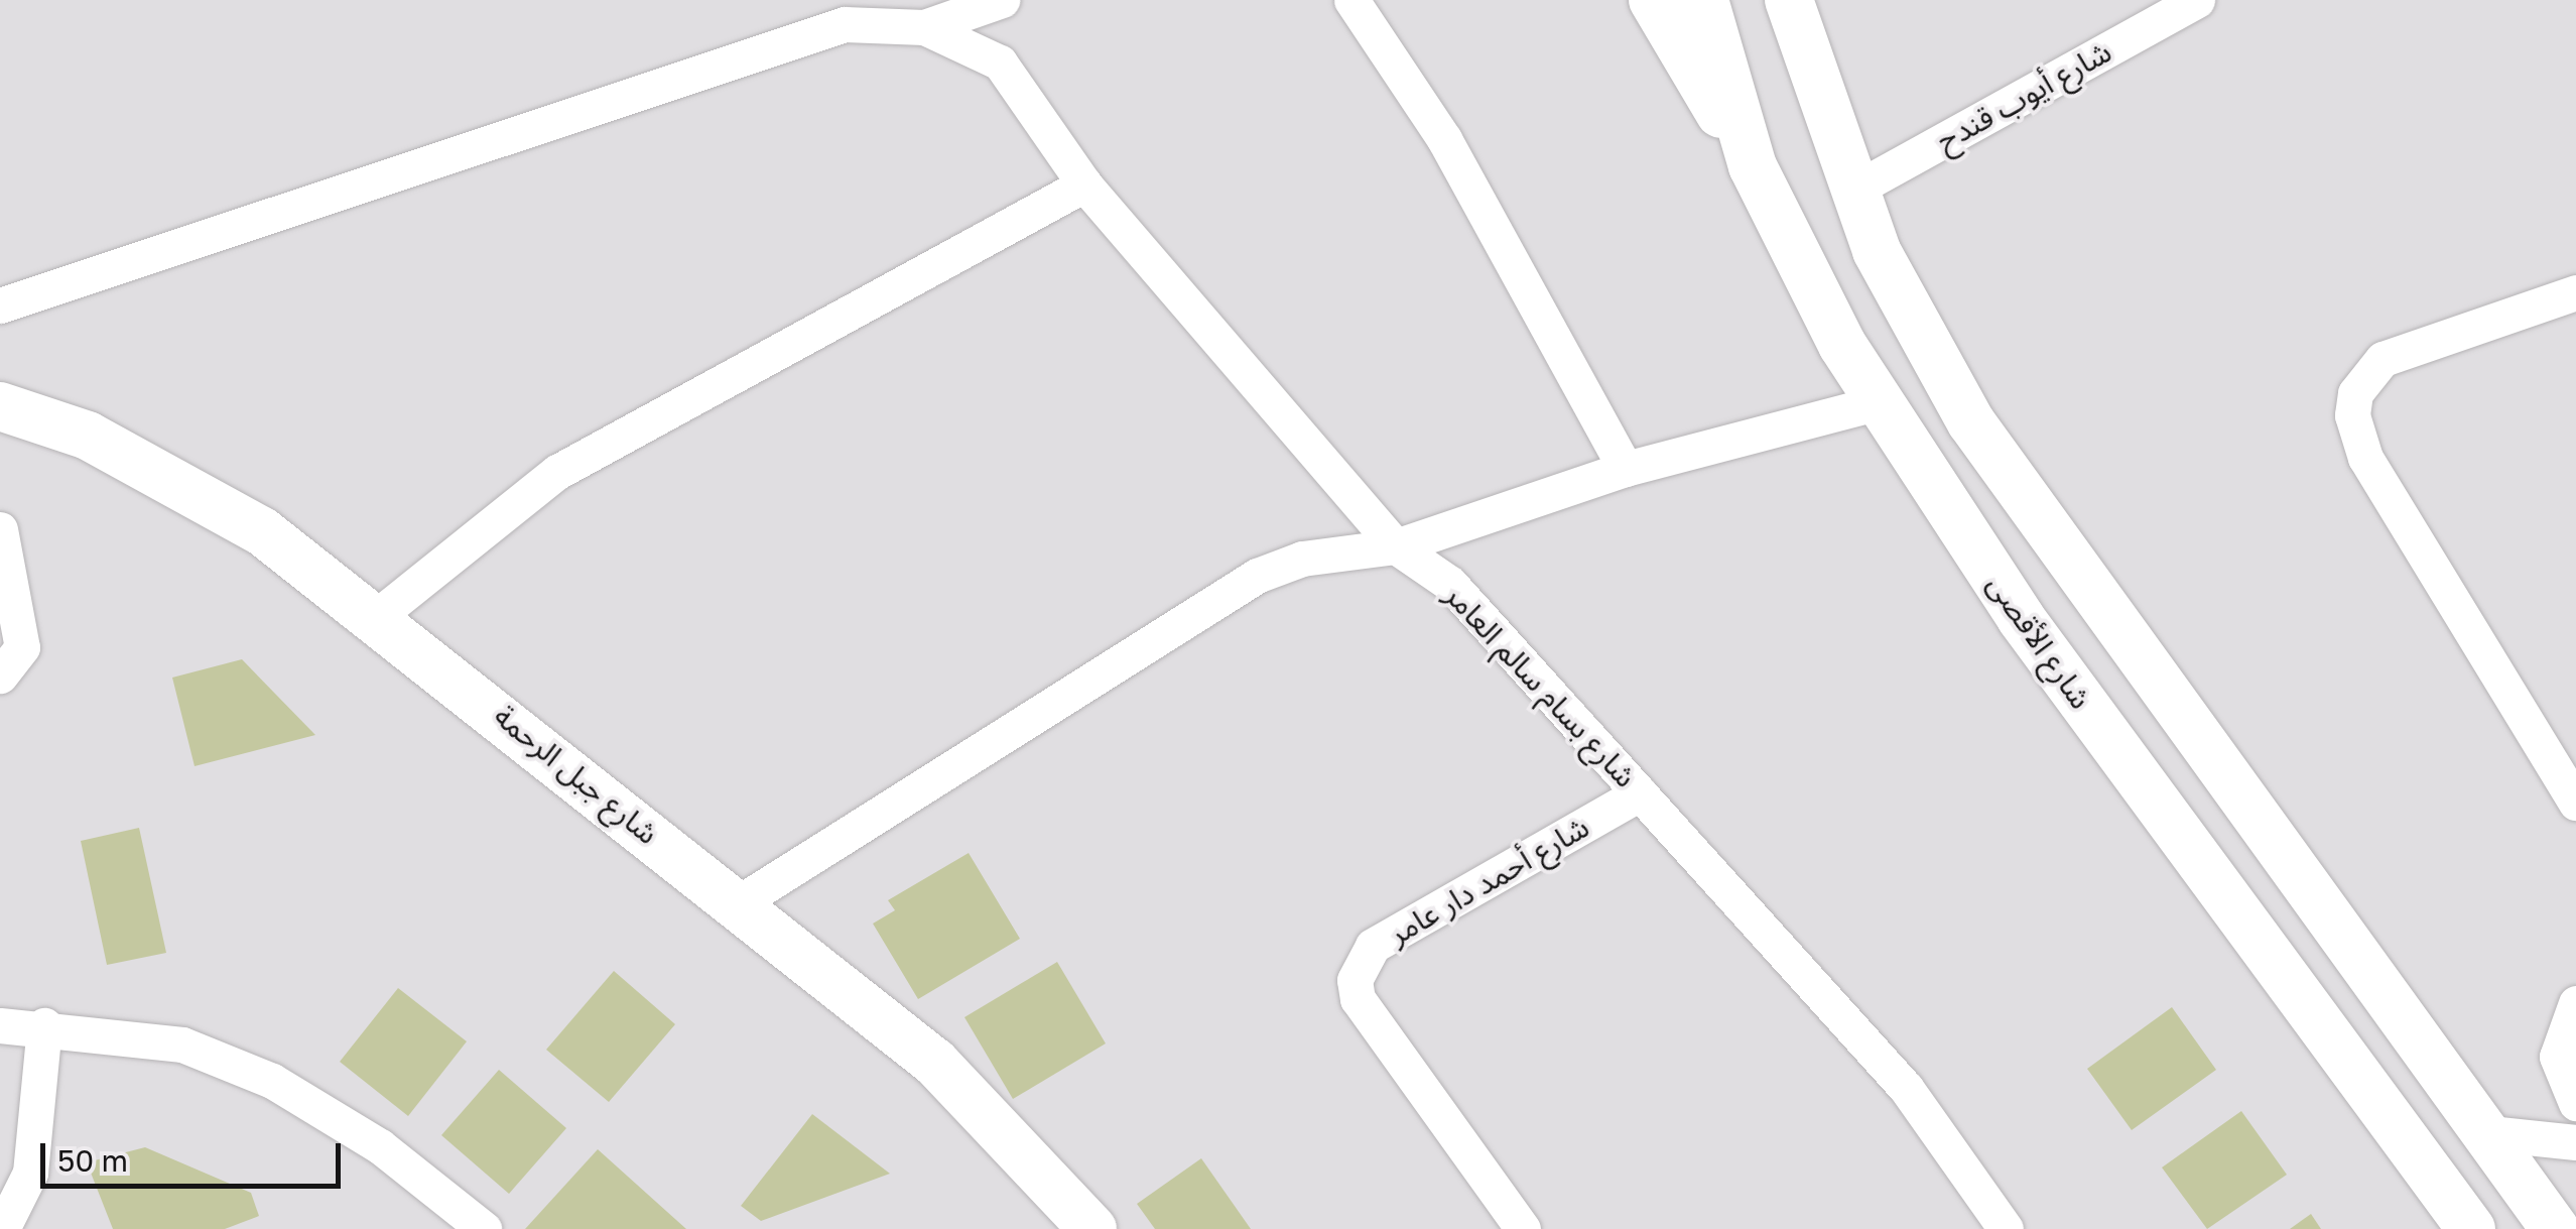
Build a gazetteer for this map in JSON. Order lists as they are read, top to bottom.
{
  "streets": {
    "main road": ["شارع الأقصى", "شارع جبل الرحمة"],
    "street": ["شارع أيوب قندح", "شارع بسام سالم العامر", "شارع أحمد دار عامر"]
  },
  "crossings": [
    ["شارع بسام سالم العامر", "شارع أحمد دار عامر"]
  ],
  "scale_bar": "50 m"
}
